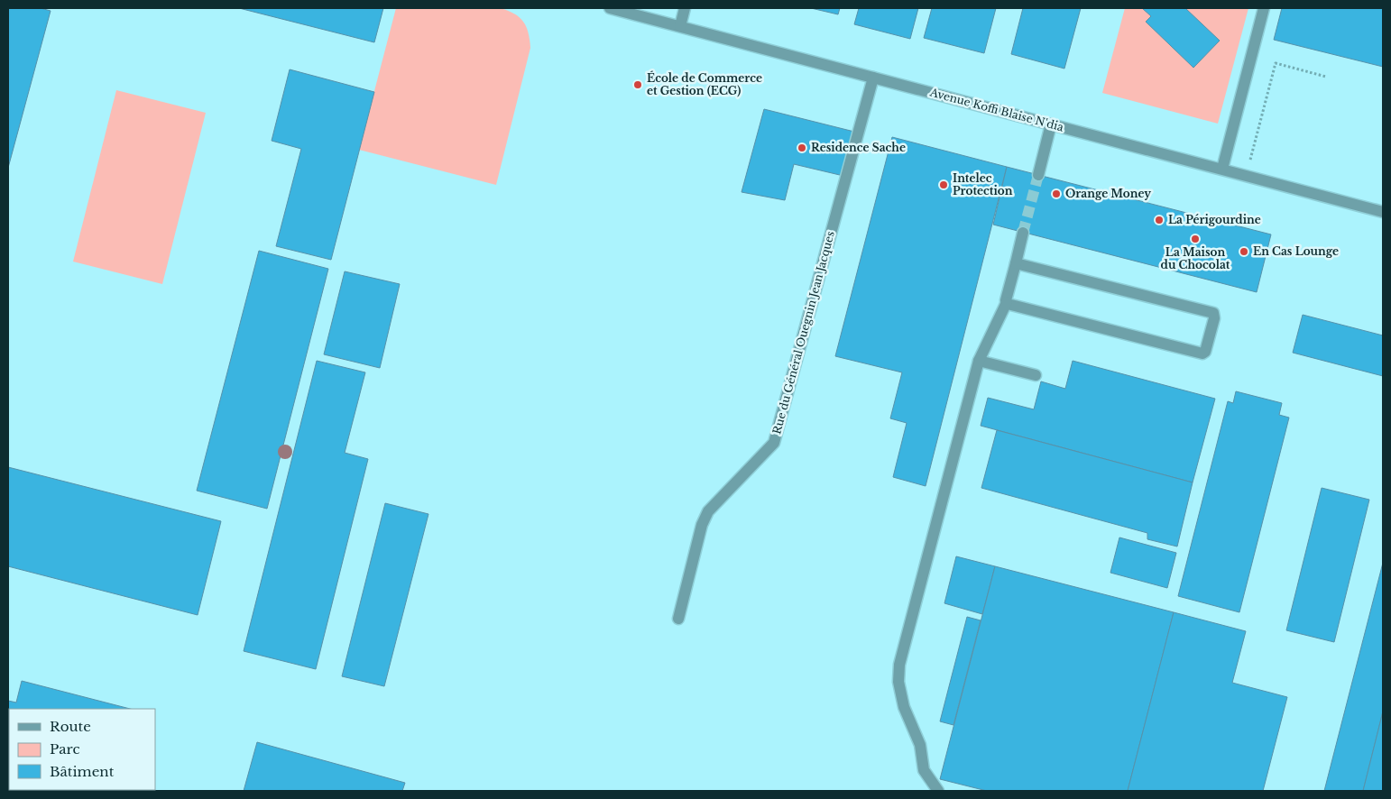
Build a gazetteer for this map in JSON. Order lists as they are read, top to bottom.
{
  "streets": {
    "street": ["Avenue Koffi Blaise N'dia", "Rue du Général Ouegnin Jean Jacques"]
  },
  "crossings": [
    ["Avenue Koffi Blaise N'dia", "Rue du Général Ouegnin Jean Jacques"]
  ],
  "places": [
    "École de Commerce et Gestion (ECG)",
    "Residence Sache",
    "Intelec Protection",
    "Orange Money",
    "La Périgourdine",
    "La Maison du Chocolat",
    "En Cas Lounge"
  ],
  "legend": ["Route", "Parc", "Bâtiment"]
}
